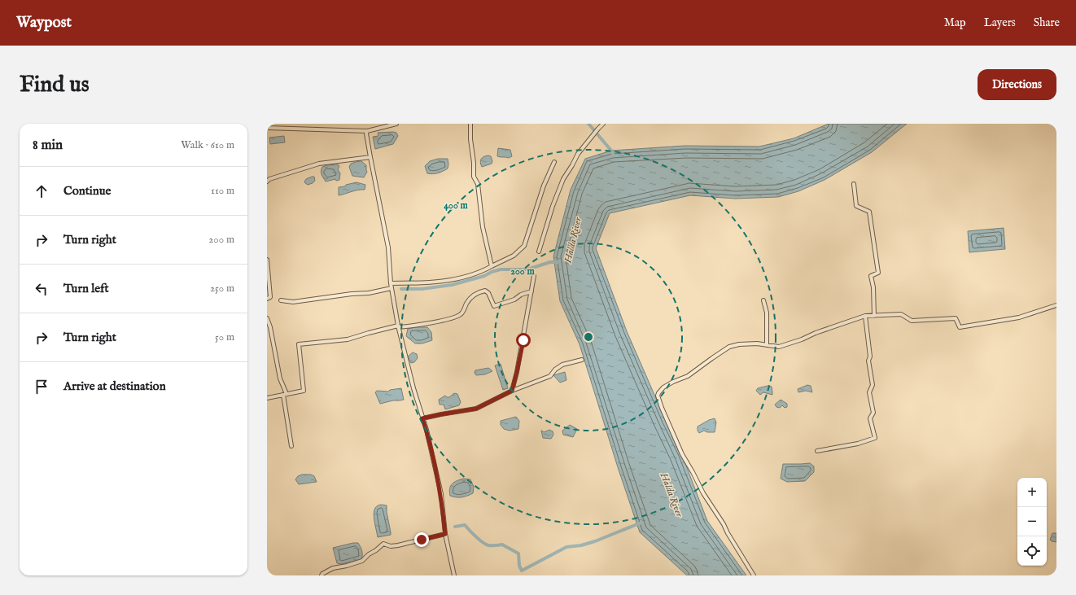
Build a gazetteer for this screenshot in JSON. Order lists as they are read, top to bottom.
{
  "water": ["Halda River"],
  "page": {
    "header": "Waypost",
    "nav": ["Map", "Layers", "Share"],
    "buttons": "Directions",
    "title": "Find us",
    "heading": ["8 min", "Walk · 610 m"],
    "list": [
      ["Continue", "110 m"],
      ["Turn right", "200 m"],
      ["Turn left", "250 m"],
      ["Turn right", "50 m"],
      "Arrive at destination"
    ],
    "map_buttons": ["+", "−"]
  },
  "rings": ["400 m", "200 m"]
}
